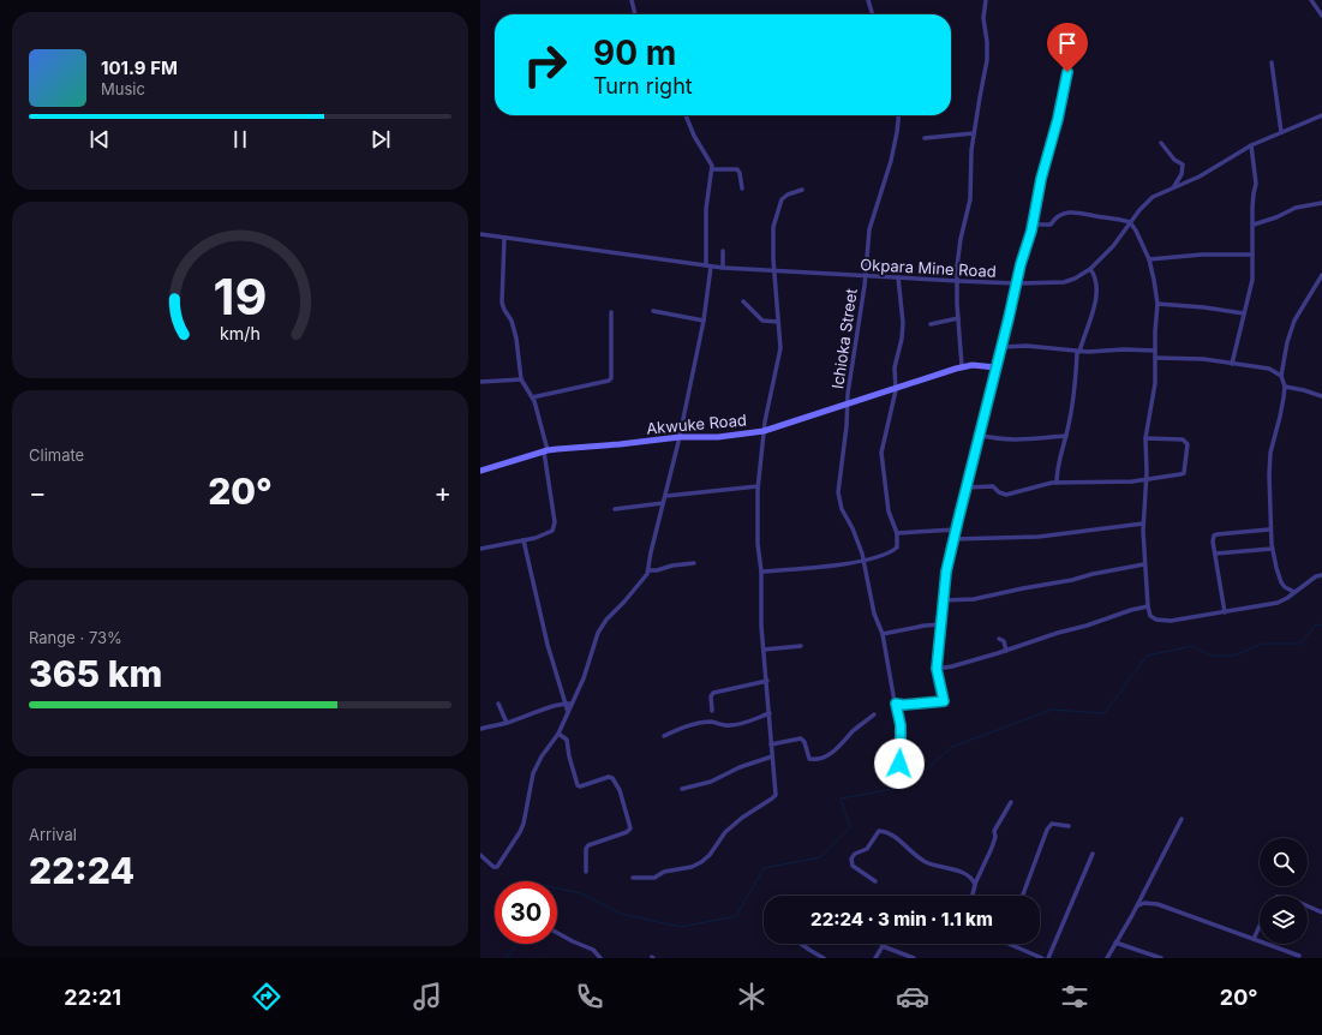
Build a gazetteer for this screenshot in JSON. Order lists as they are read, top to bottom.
{
  "streets": {
    "main road": ["Akwuke Road"],
    "street": ["Okpara Mine Road", "Ichioka Street"]
  },
  "crossings": [
    ["Okpara Mine Road", "Ichioka Street"],
    ["Ichioka Street", "Akwuke Road"]
  ],
  "page": {
    "turn": ["90 m", "Turn right"],
    "song": ["101.9 FM", "Music"],
    "tile": [
      "Climate",
      ["Range · 73%", "365 km"],
      ["Arrival", "22:24"]
    ],
    "heat": ["−", "20°", "+"],
    "limit": "30",
    "trip": "22:24 · 3 min · 1.1 km",
    "tabs": ["22:21", "20°"],
    "gauge": ["19", "km/h"]
  }
}
